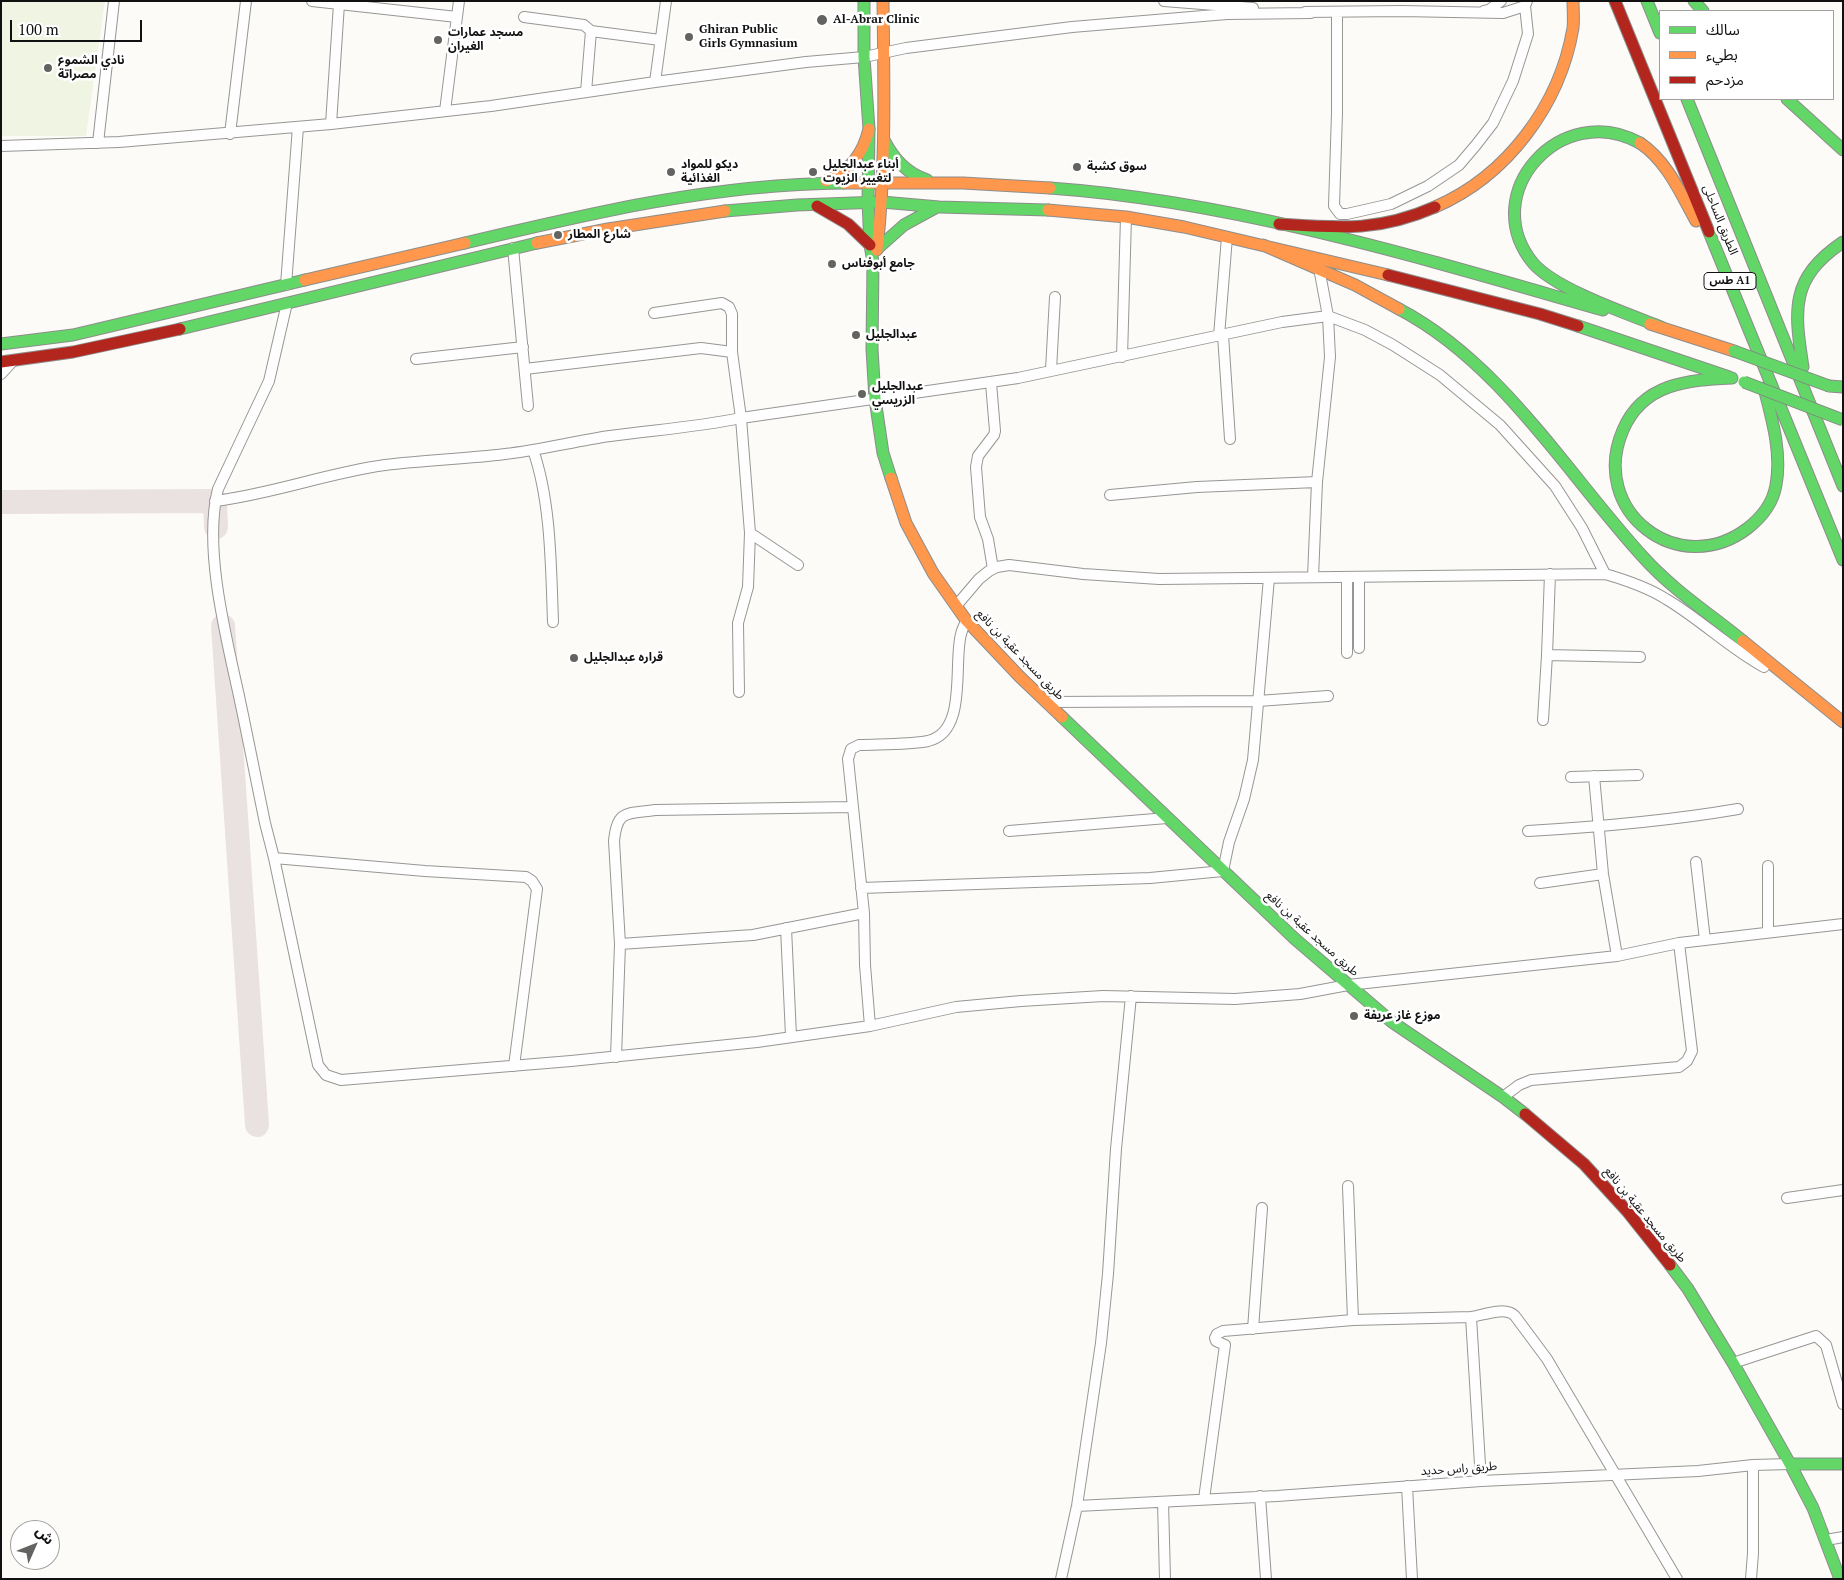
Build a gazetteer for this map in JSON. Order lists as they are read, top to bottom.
{
  "streets": {
    "main road": [
      "الطريق الساحلى",
      "طس A1",
      "طريق مسجد عقبة بن نافع",
      "طريق راس حديد"
    ]
  },
  "crossings": [
    ["طريق مسجد عقبة بن نافع", "طريق راس حديد"]
  ],
  "places": [
    "Al-Abrar Clinic",
    "Ghiran Public Girls Gymnasium",
    "مسجد عمارات الغيران",
    "نادي الشموع مصراتة",
    "سوق كشبة",
    "ديكو للمواد الغذائية",
    "أبناء عبدالجليل لتغيير الزيوت",
    "شارع المطار",
    "جامع أبوفناس",
    "عبدالجليل",
    "عبدالجليل الزريسي",
    "قراره عبدالجليل",
    "موزع غاز عريفة"
  ],
  "legend": ["سالك", "بطيء", "مزدحم"],
  "scale_bar": "100 m",
  "north": "top right"
}
